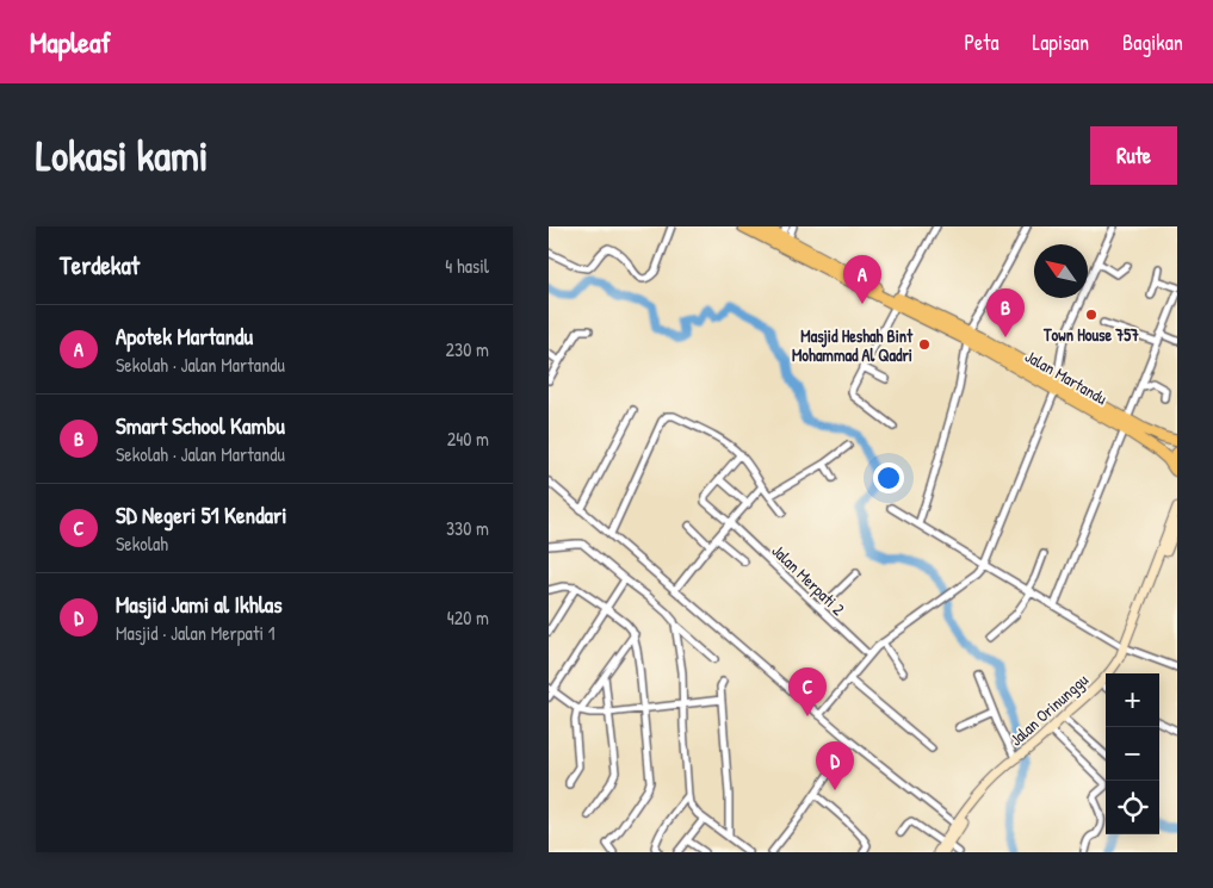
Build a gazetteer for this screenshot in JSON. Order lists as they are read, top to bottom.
{
  "streets": {
    "highway": ["Jalan Martandu"],
    "street": ["Jalan Merpati 2", "Jalan Orinunggu"]
  },
  "places": ["Town House 757", "Masjid Heshah Bint Mohammad Al Qadri"],
  "north": "top left",
  "page": {
    "header": "Mapleaf",
    "nav": ["Peta", "Lapisan", "Bagikan"],
    "buttons": "Rute",
    "title": "Lokasi kami",
    "heading": ["Terdekat", "4 hasil"],
    "pins": [
      "A",
      "B",
      "C",
      "D"
    ],
    "list": [
      {
        "mark": "A",
        "name": "Apotek Martandu",
        "note": "Sekolah · Jalan Martandu",
        "value": "230 m"
      },
      {
        "mark": "B",
        "name": "Smart School Kambu",
        "note": "Sekolah · Jalan Martandu",
        "value": "240 m"
      },
      {
        "mark": "C",
        "name": "SD Negeri 51 Kendari",
        "note": "Sekolah",
        "value": "330 m"
      },
      {
        "mark": "D",
        "name": "Masjid Jami al Ikhlas",
        "note": "Masjid · Jalan Merpati 1",
        "value": "420 m"
      }
    ],
    "map_buttons": ["+", "−"]
  }
}
